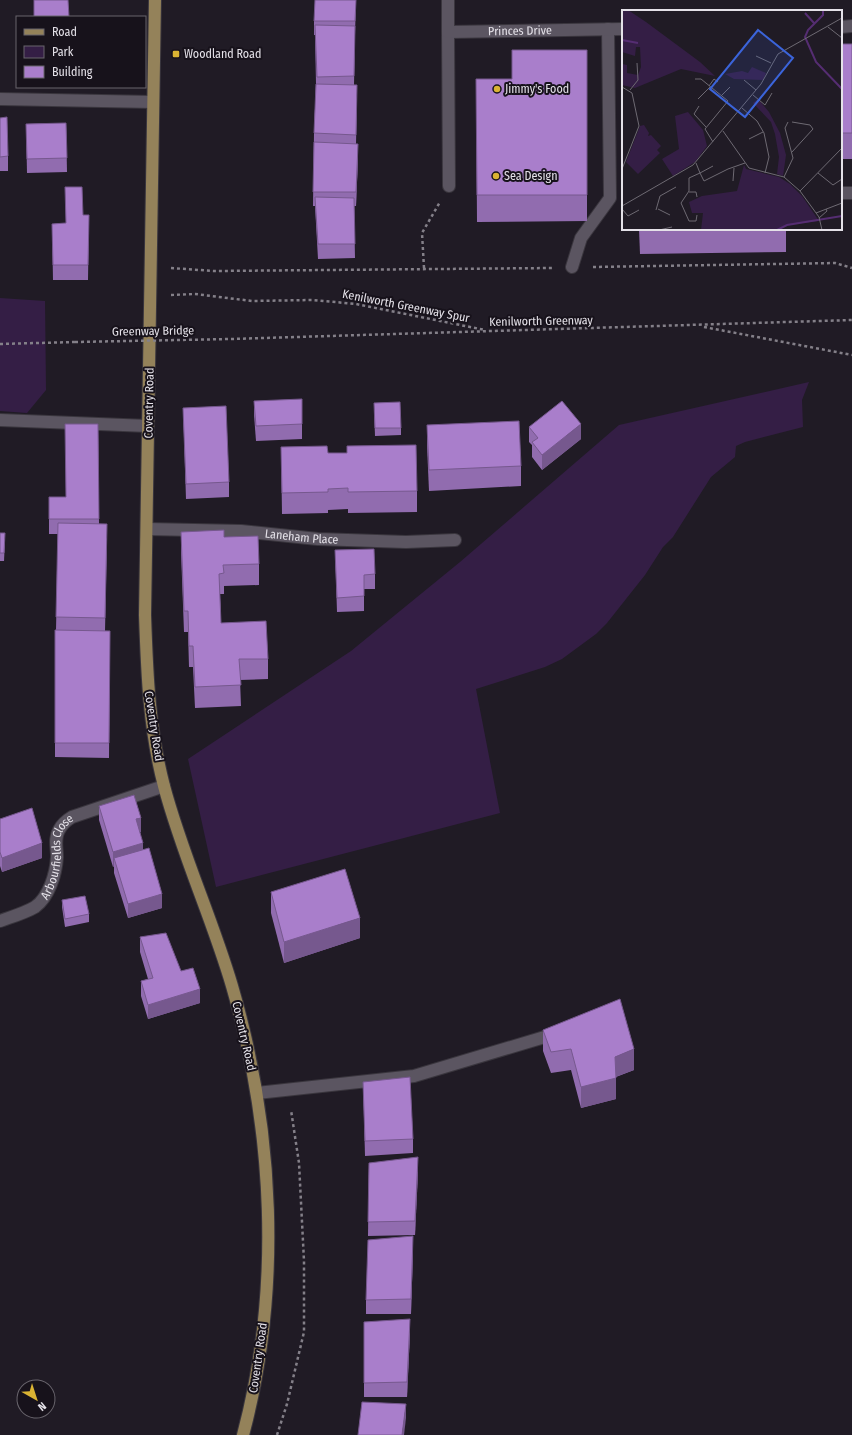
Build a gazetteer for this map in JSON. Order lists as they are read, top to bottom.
{
  "streets": {
    "main road": ["Coventry Road"],
    "street": ["Princes Drive", "Laneham Place", "Arbourfields Close"],
    "path": ["Kenilworth Greenway Spur", "Kenilworth Greenway", "Greenway Bridge"]
  },
  "crossings": [
    ["Kenilworth Greenway Spur", "Kenilworth Greenway"],
    ["Kenilworth Greenway Spur", "Coventry Road"],
    ["Kenilworth Greenway", "Greenway Bridge"],
    ["Coventry Road", "Laneham Place"],
    ["Coventry Road", "Arbourfields Close"]
  ],
  "places": {
    "transit": ["Woodland Road"],
    "other": ["Jimmy's Food", "Sea Design"]
  },
  "legend": ["Road", "Park", "Building"],
  "north": "bottom right"
}
